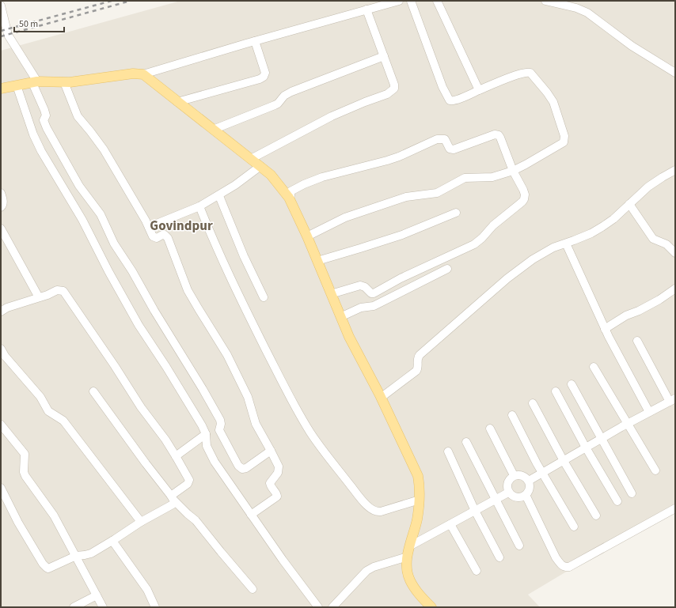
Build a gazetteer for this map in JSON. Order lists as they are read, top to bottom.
{
  "districts": ["Govindpur"],
  "scale_bar": "50 m"
}
